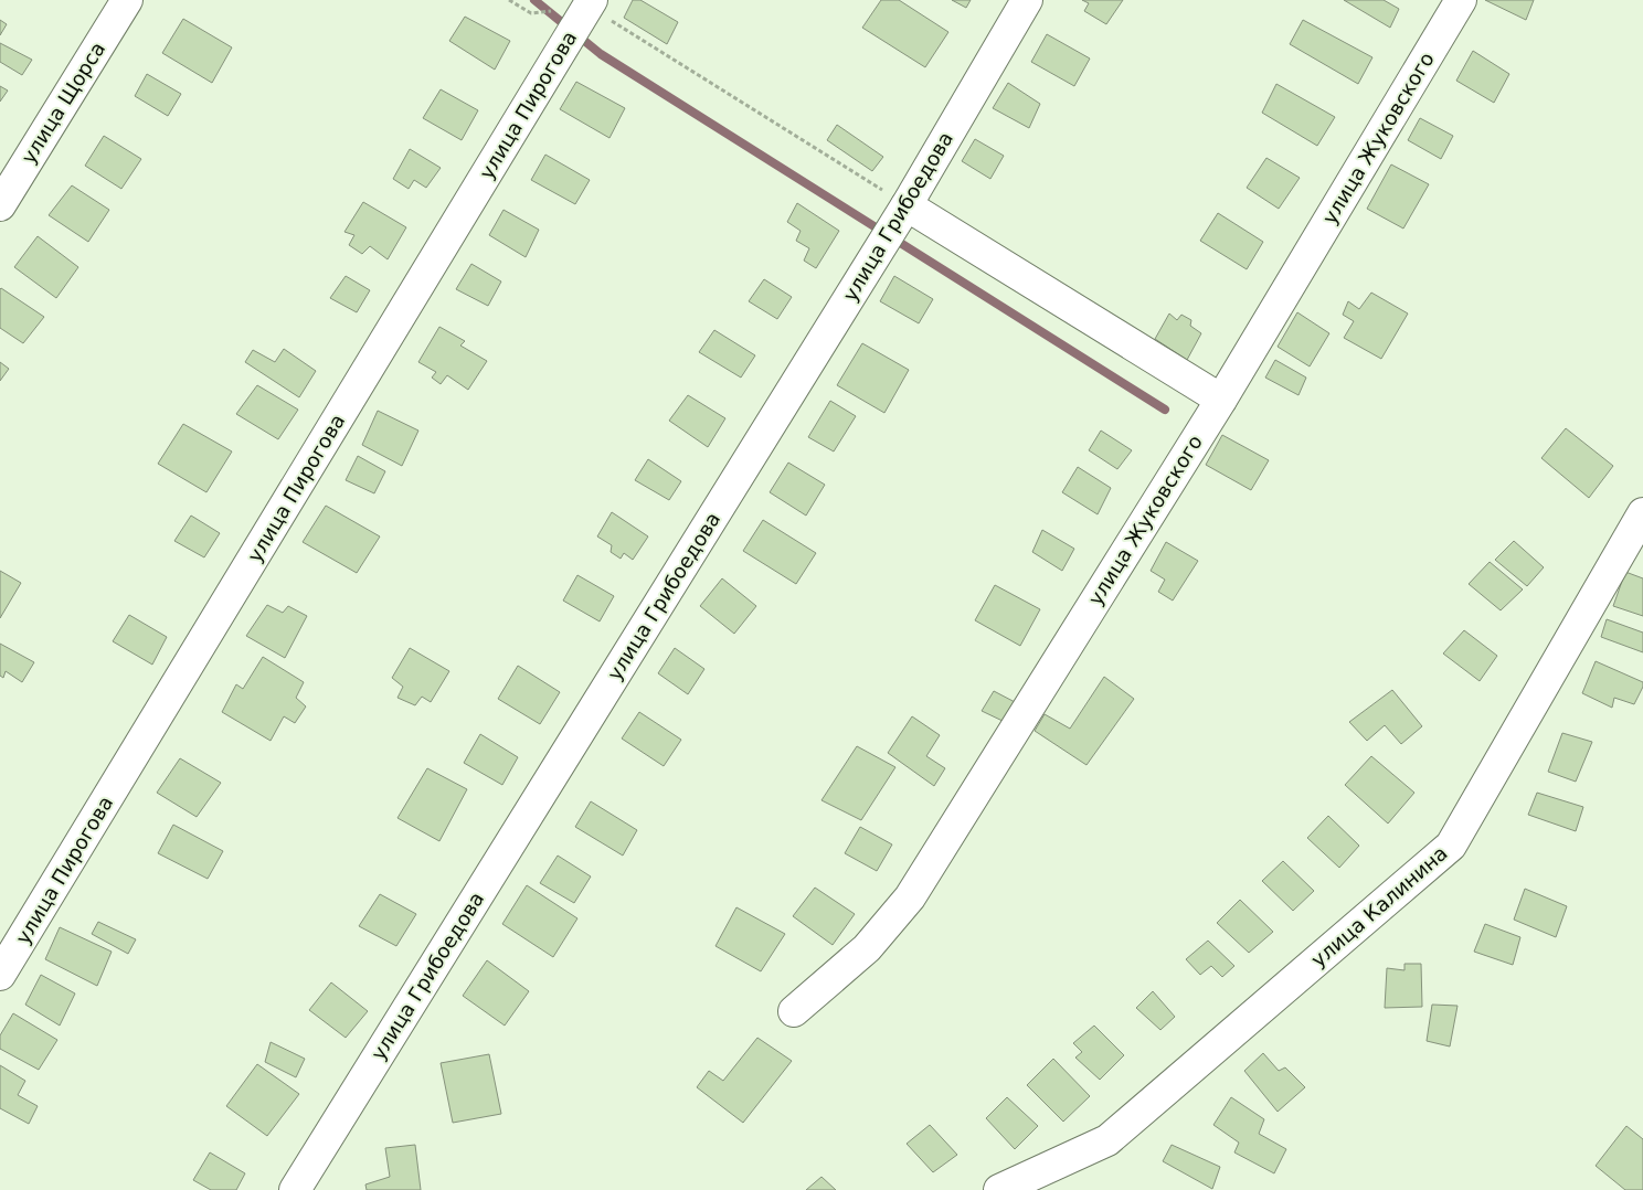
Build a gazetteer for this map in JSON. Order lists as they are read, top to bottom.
{
  "streets": {
    "street": [
      "улица Щорса",
      "улица Пирогова",
      "улица Жуковского",
      "улица Грибоедова",
      "улица Калинина"
    ]
  }
}
